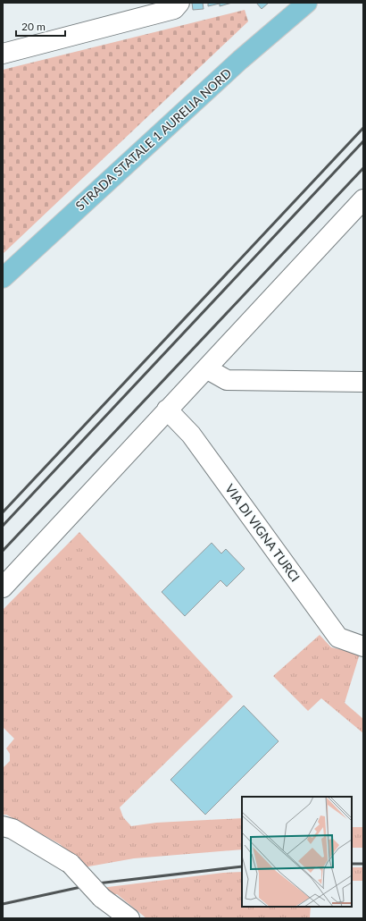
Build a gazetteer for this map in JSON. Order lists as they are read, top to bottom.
{
  "streets": {
    "main road": ["STRADA STATALE 1 AURELIA NORD"],
    "street": ["VIA DI VIGNA TURCI"]
  },
  "scale_bar": "20 m"
}
